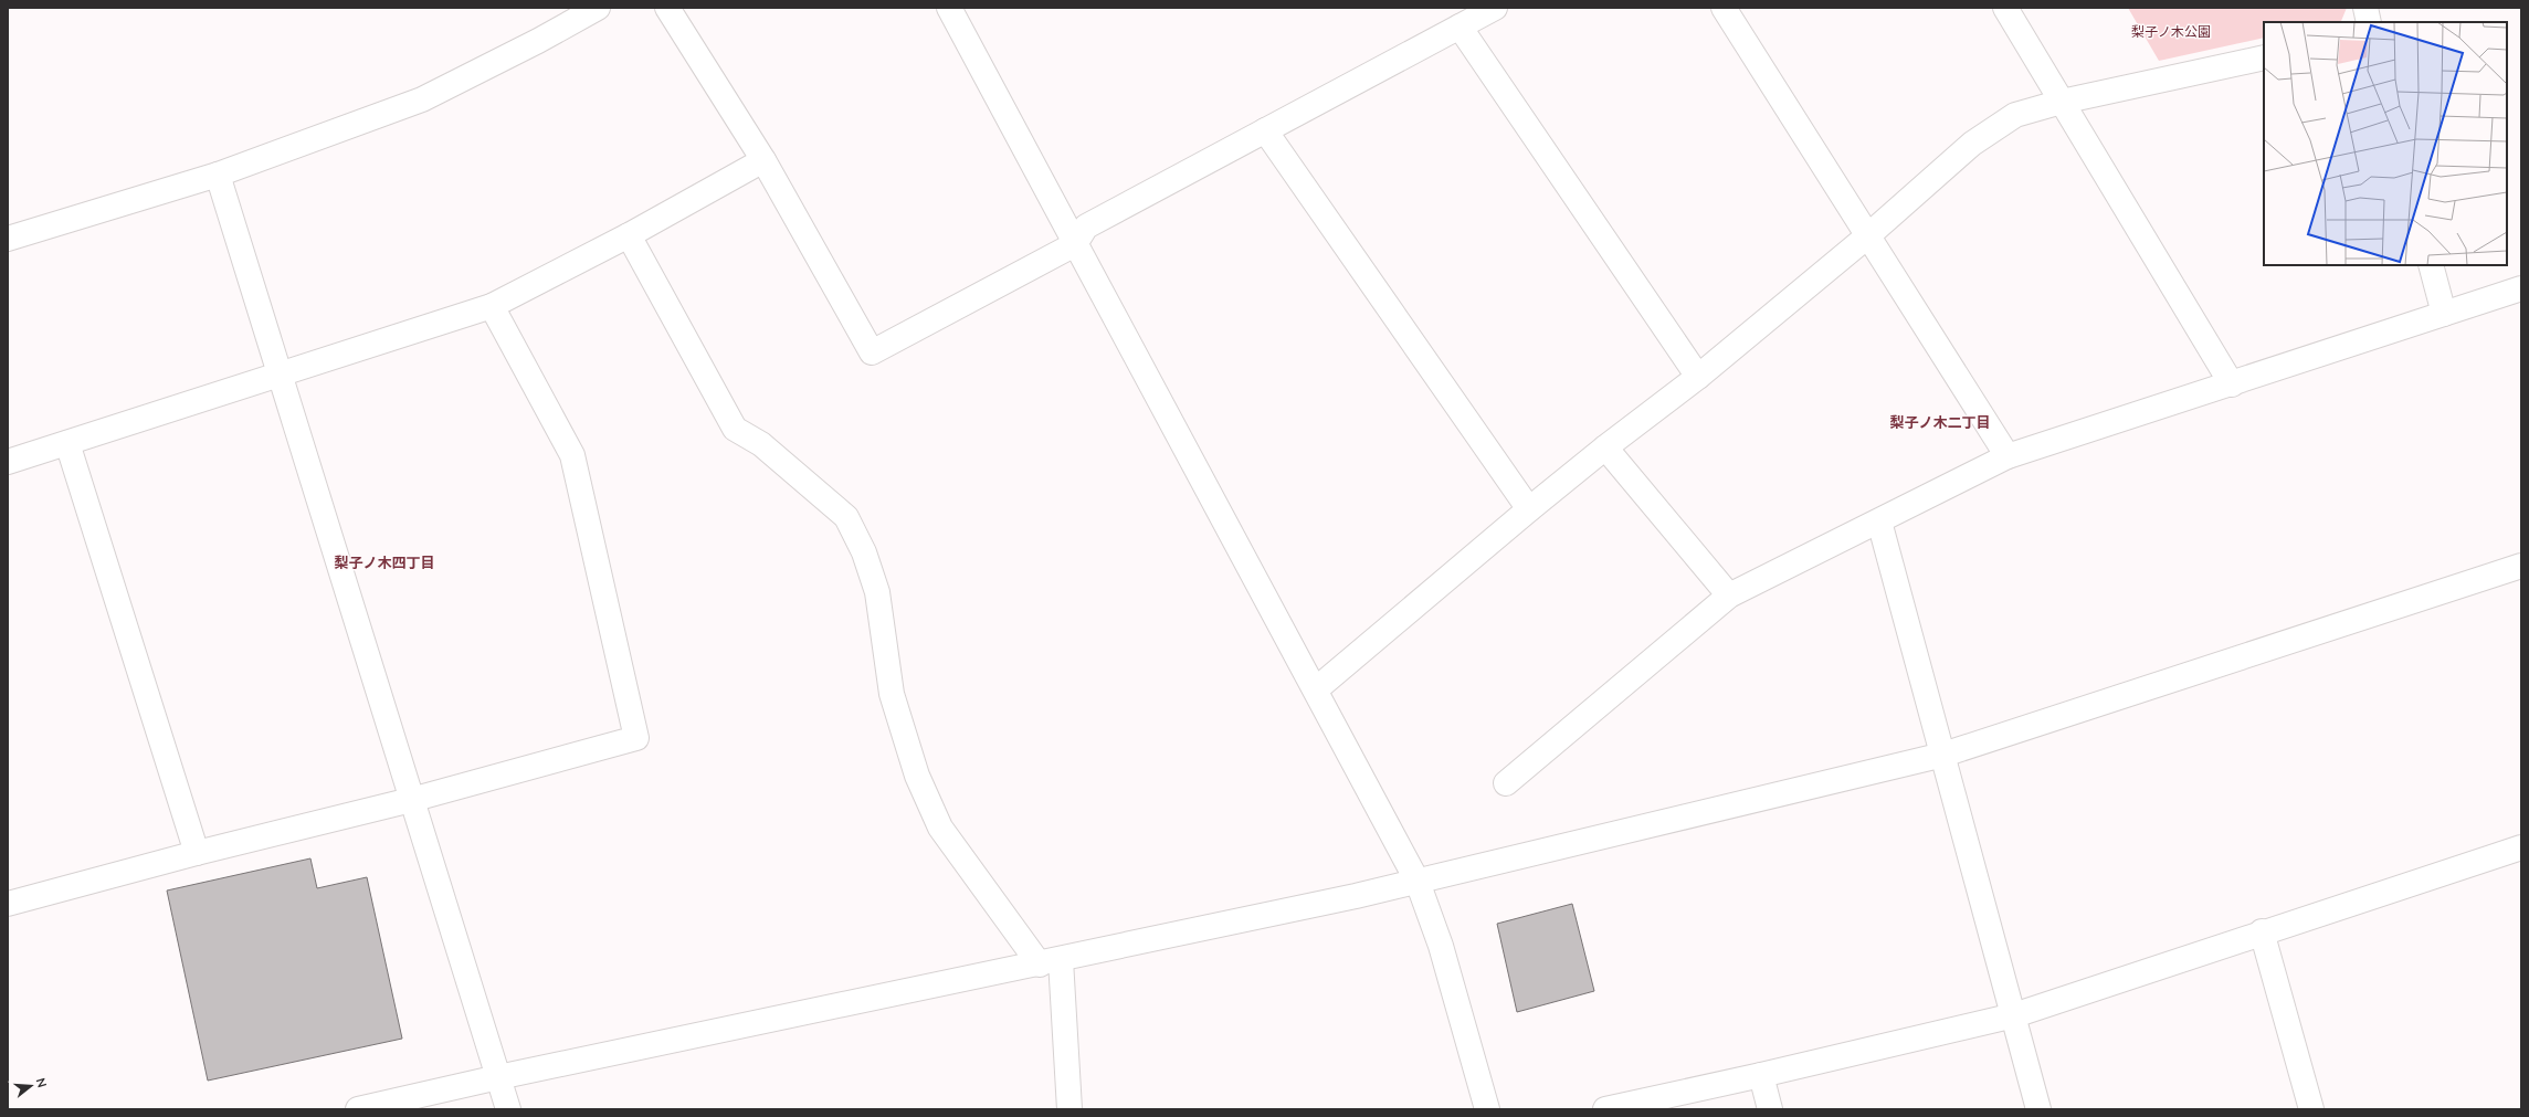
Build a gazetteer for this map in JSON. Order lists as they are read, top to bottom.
{
  "districts": ["梨子ノ木二丁目", "梨子ノ木四丁目"],
  "parks": ["梨子ノ木公園"],
  "north": "right"
}
